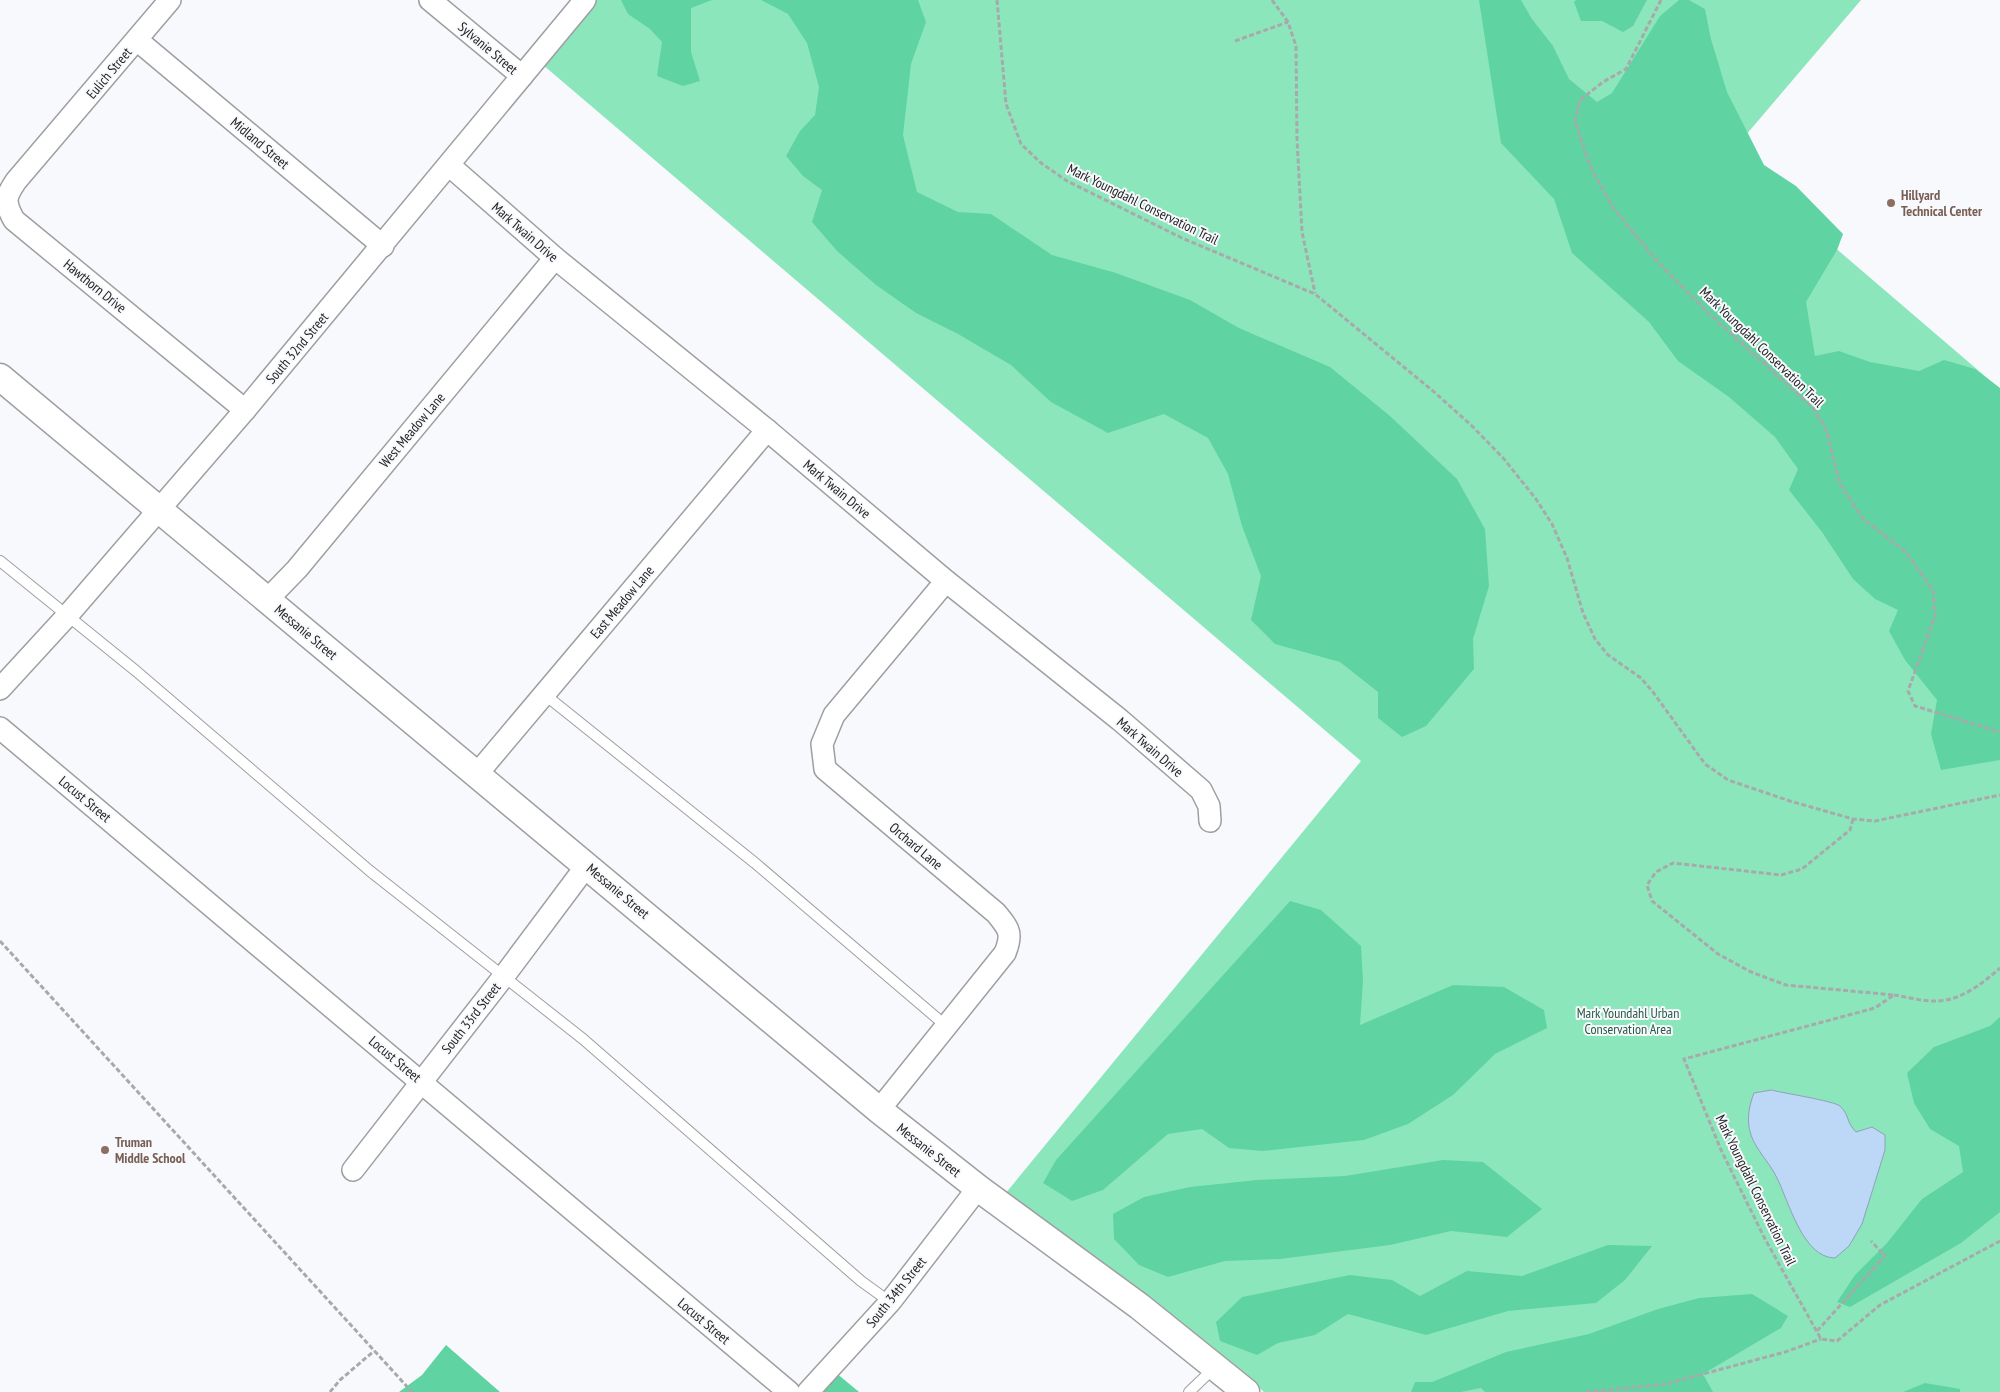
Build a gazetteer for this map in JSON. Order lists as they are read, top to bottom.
{
  "streets": {
    "street": [
      "Sylvanie Street",
      "Eulich Street",
      "Midland Street",
      "Mark Twain Drive",
      "Hawthorn Drive",
      "South 32nd Street",
      "West Meadow Lane",
      "East Meadow Lane",
      "Messanie Street",
      "Locust Street",
      "Orchard Lane",
      "South 33rd Street",
      "South 34th Street"
    ],
    "path": ["Mark Youngdahl Conservation Trail"]
  },
  "crossings": [
    ["Sylvanie Street", "South 32nd Street"],
    ["Eulich Street", "Midland Street"],
    ["Eulich Street", "Hawthorn Drive"],
    ["Midland Street", "South 32nd Street"],
    ["Mark Twain Drive", "South 32nd Street"],
    ["Mark Twain Drive", "West Meadow Lane"],
    ["Mark Twain Drive", "East Meadow Lane"],
    ["Mark Twain Drive", "Orchard Lane"],
    ["Hawthorn Drive", "South 32nd Street"],
    ["South 32nd Street", "Messanie Street"],
    ["West Meadow Lane", "Messanie Street"],
    ["East Meadow Lane", "Messanie Street"],
    ["Messanie Street", "Orchard Lane"],
    ["Messanie Street", "South 33rd Street"],
    ["Messanie Street", "South 34th Street"],
    ["Locust Street", "South 33rd Street"]
  ],
  "parks": ["Mark Youndahl Urban Conservation Area"],
  "places": ["Hillyard Technical Center", "Truman Middle School"]
}
